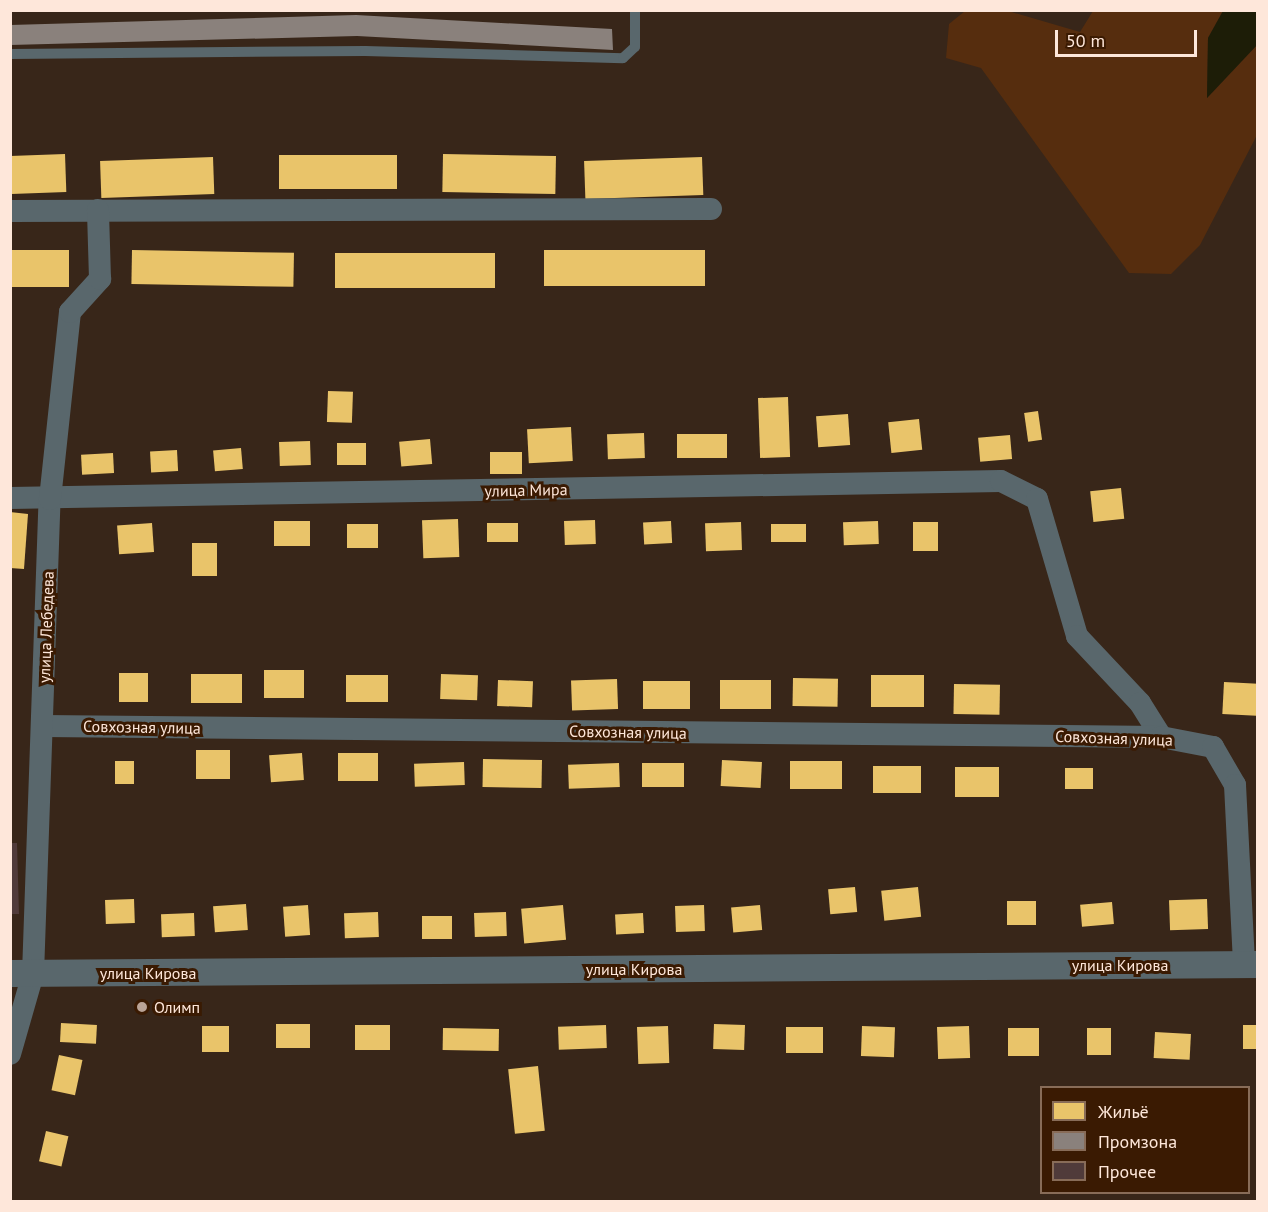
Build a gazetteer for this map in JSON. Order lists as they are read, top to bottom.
{
  "streets": {
    "street": [
      "улица Мира",
      "улица Лебедева",
      "Совхозная улица",
      "улица Кирова"
    ]
  },
  "crossings": [
    ["улица Мира", "улица Лебедева"],
    ["улица Мира", "Совхозная улица"],
    ["улица Лебедева", "Совхозная улица"],
    ["улица Лебедева", "улица Кирова"],
    ["Совхозная улица", "улица Кирова"]
  ],
  "places": ["Олимп"],
  "legend": ["Жильё", "Промзона", "Прочее"],
  "scale_bar": "50 m"
}
